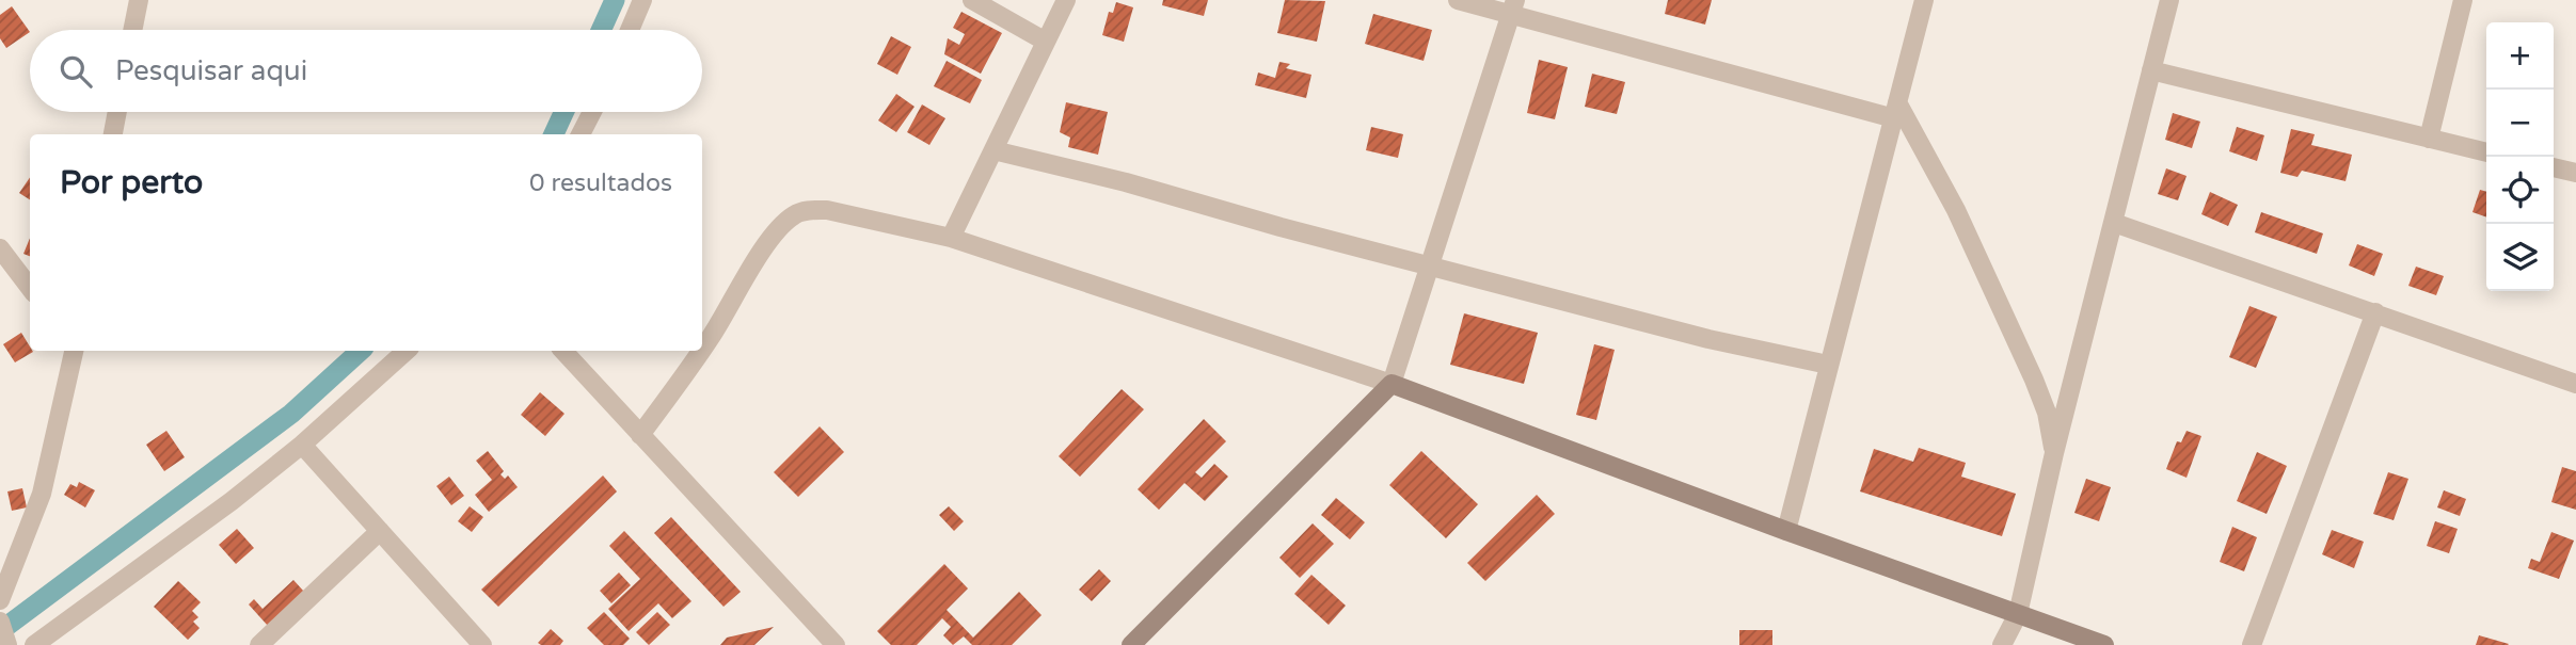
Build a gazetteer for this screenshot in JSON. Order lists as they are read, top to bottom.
{
  "page": {
    "map_buttons": ["+", "−"],
    "search": "Pesquisar aqui",
    "heading": ["Por perto", "0 resultados"]
  }
}
